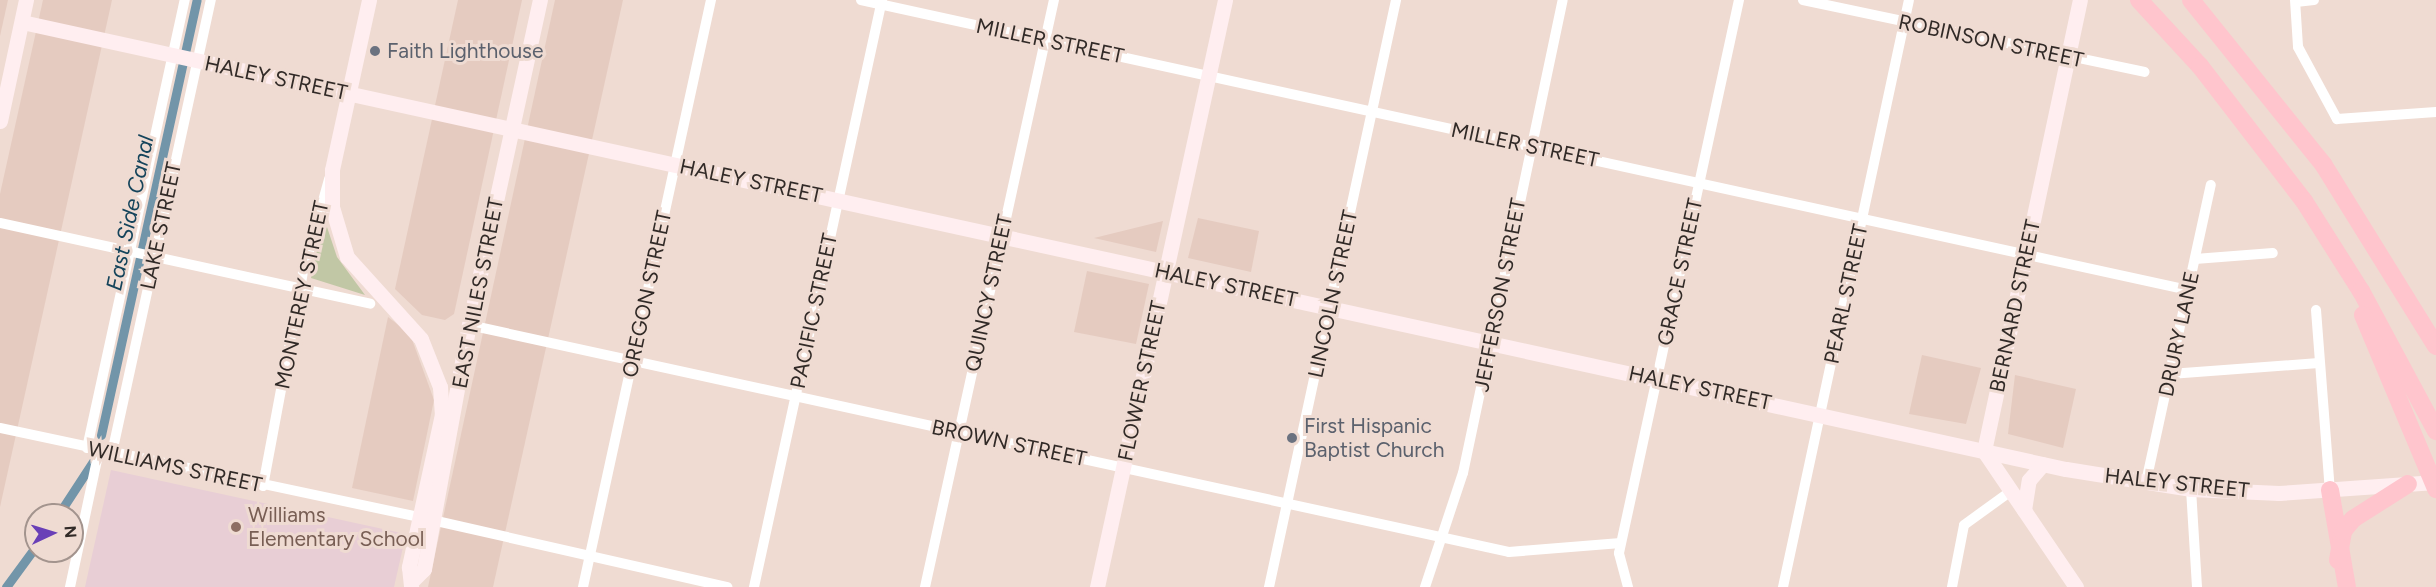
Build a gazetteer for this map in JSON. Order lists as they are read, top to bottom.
{
  "streets": {
    "main road": [
      "HALEY STREET",
      "EAST NILES STREET",
      "MONTEREY STREET",
      "BERNARD STREET",
      "FLOWER STREET"
    ],
    "street": [
      "MILLER STREET",
      "ROBINSON STREET",
      "LAKE STREET",
      "GRACE STREET",
      "QUINCY STREET",
      "OREGON STREET",
      "LINCOLN STREET",
      "PEARL STREET",
      "JEFFERSON STREET",
      "PACIFIC STREET",
      "DRURY LANE",
      "BROWN STREET",
      "WILLIAMS STREET"
    ]
  },
  "crossings": [
    ["MILLER STREET", "GRACE STREET"],
    ["MILLER STREET", "QUINCY STREET"],
    ["MILLER STREET", "LINCOLN STREET"],
    ["MILLER STREET", "PEARL STREET"],
    ["MILLER STREET", "JEFFERSON STREET"],
    ["MILLER STREET", "BERNARD STREET"],
    ["MILLER STREET", "PACIFIC STREET"],
    ["MILLER STREET", "DRURY LANE"],
    ["MILLER STREET", "FLOWER STREET"],
    ["ROBINSON STREET", "PEARL STREET"],
    ["ROBINSON STREET", "BERNARD STREET"],
    ["HALEY STREET", "LAKE STREET"],
    ["HALEY STREET", "GRACE STREET"],
    ["HALEY STREET", "EAST NILES STREET"],
    ["HALEY STREET", "QUINCY STREET"],
    ["HALEY STREET", "OREGON STREET"],
    ["HALEY STREET", "LINCOLN STREET"],
    ["HALEY STREET", "PEARL STREET"],
    ["HALEY STREET", "MONTEREY STREET"],
    ["HALEY STREET", "JEFFERSON STREET"],
    ["HALEY STREET", "BERNARD STREET"],
    ["HALEY STREET", "PACIFIC STREET"],
    ["HALEY STREET", "DRURY LANE"],
    ["HALEY STREET", "FLOWER STREET"],
    ["LAKE STREET", "WILLIAMS STREET"],
    ["GRACE STREET", "BROWN STREET"],
    ["EAST NILES STREET", "MONTEREY STREET"],
    ["EAST NILES STREET", "BROWN STREET"],
    ["EAST NILES STREET", "WILLIAMS STREET"],
    ["QUINCY STREET", "BROWN STREET"],
    ["OREGON STREET", "BROWN STREET"],
    ["OREGON STREET", "WILLIAMS STREET"],
    ["LINCOLN STREET", "BROWN STREET"],
    ["MONTEREY STREET", "WILLIAMS STREET"],
    ["JEFFERSON STREET", "BROWN STREET"],
    ["PACIFIC STREET", "BROWN STREET"],
    ["FLOWER STREET", "BROWN STREET"]
  ],
  "water": ["East Side Canal"],
  "places": ["Faith Lighthouse", "First Hispanic Baptist Church", "Williams Elementary School"],
  "north": "right"
}
